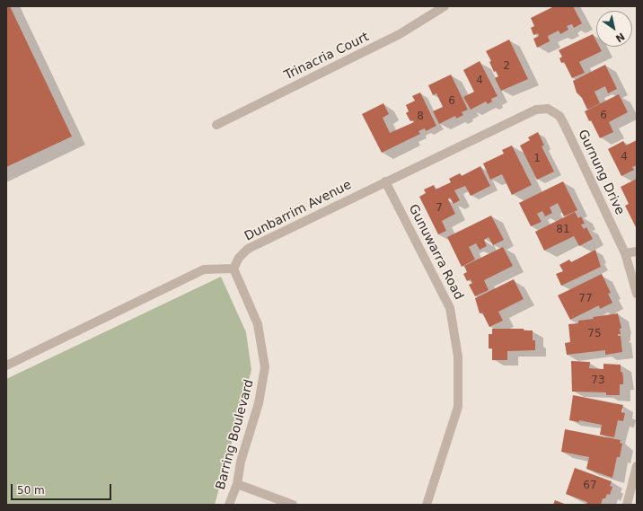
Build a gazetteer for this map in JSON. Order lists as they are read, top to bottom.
{
  "streets": {
    "street": [
      "Trinacria Court",
      "Gurnung Drive",
      "Dunbarrim Avenue",
      "Gunuwarra Road",
      "Barring Boulevard"
    ]
  },
  "crossings": [
    ["Gurnung Drive", "Dunbarrim Avenue"],
    ["Dunbarrim Avenue", "Gunuwarra Road"],
    ["Dunbarrim Avenue", "Barring Boulevard"]
  ],
  "house_numbers": [
    "2",
    "4",
    "6",
    "6",
    "8",
    "4",
    "1",
    "7",
    "81",
    "77",
    "75",
    "73",
    "67"
  ],
  "scale_bar": "50 m",
  "north": "bottom right"
}
